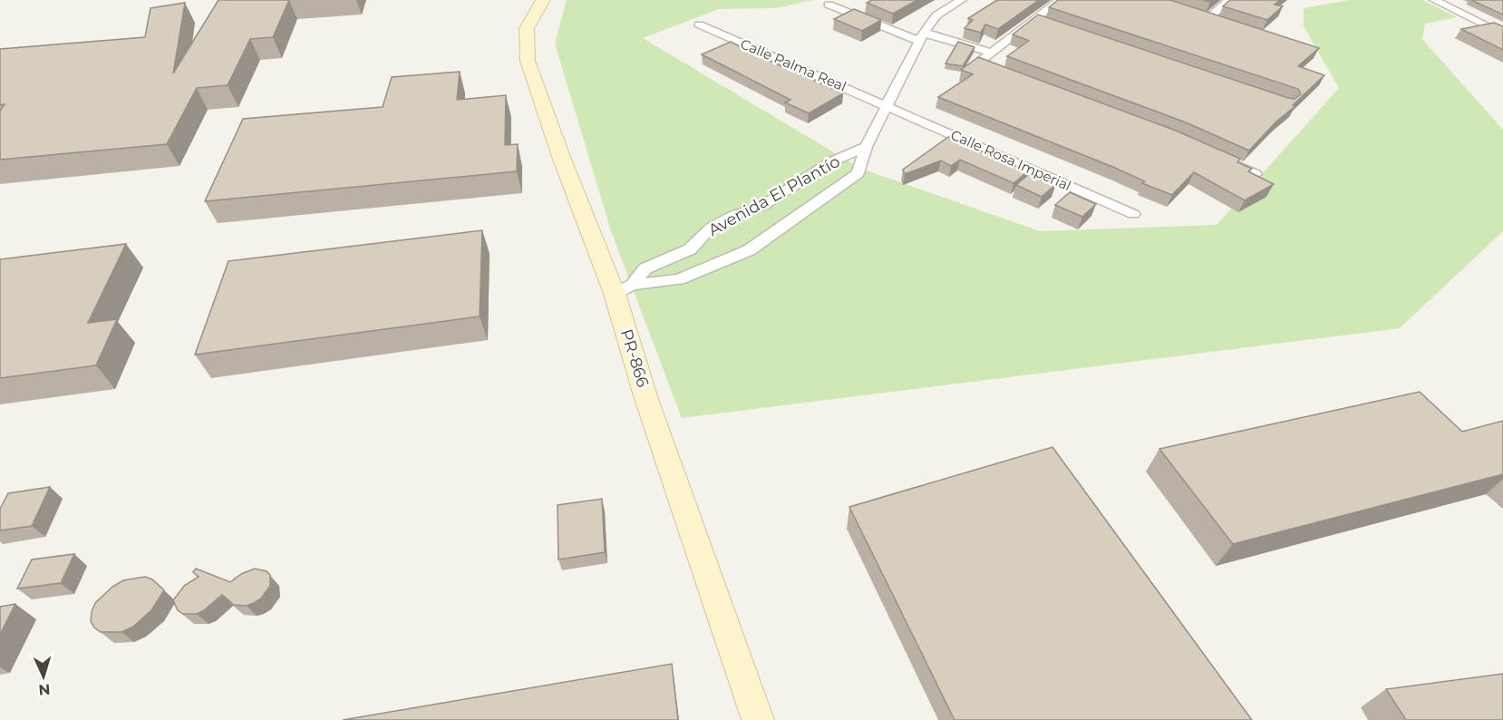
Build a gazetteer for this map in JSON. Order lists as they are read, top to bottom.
{
  "streets": {
    "street": [
      "Calle Palma Real",
      "Calle Rosa Imperial",
      "Avenida El Plantío",
      "PR-866"
    ]
  },
  "crossings": [
    ["Calle Palma Real", "Calle Rosa Imperial"],
    ["Calle Palma Real", "Avenida El Plantío"],
    ["Calle Rosa Imperial", "Avenida El Plantío"],
    ["Avenida El Plantío", "PR-866"]
  ],
  "north": "bottom"
}
